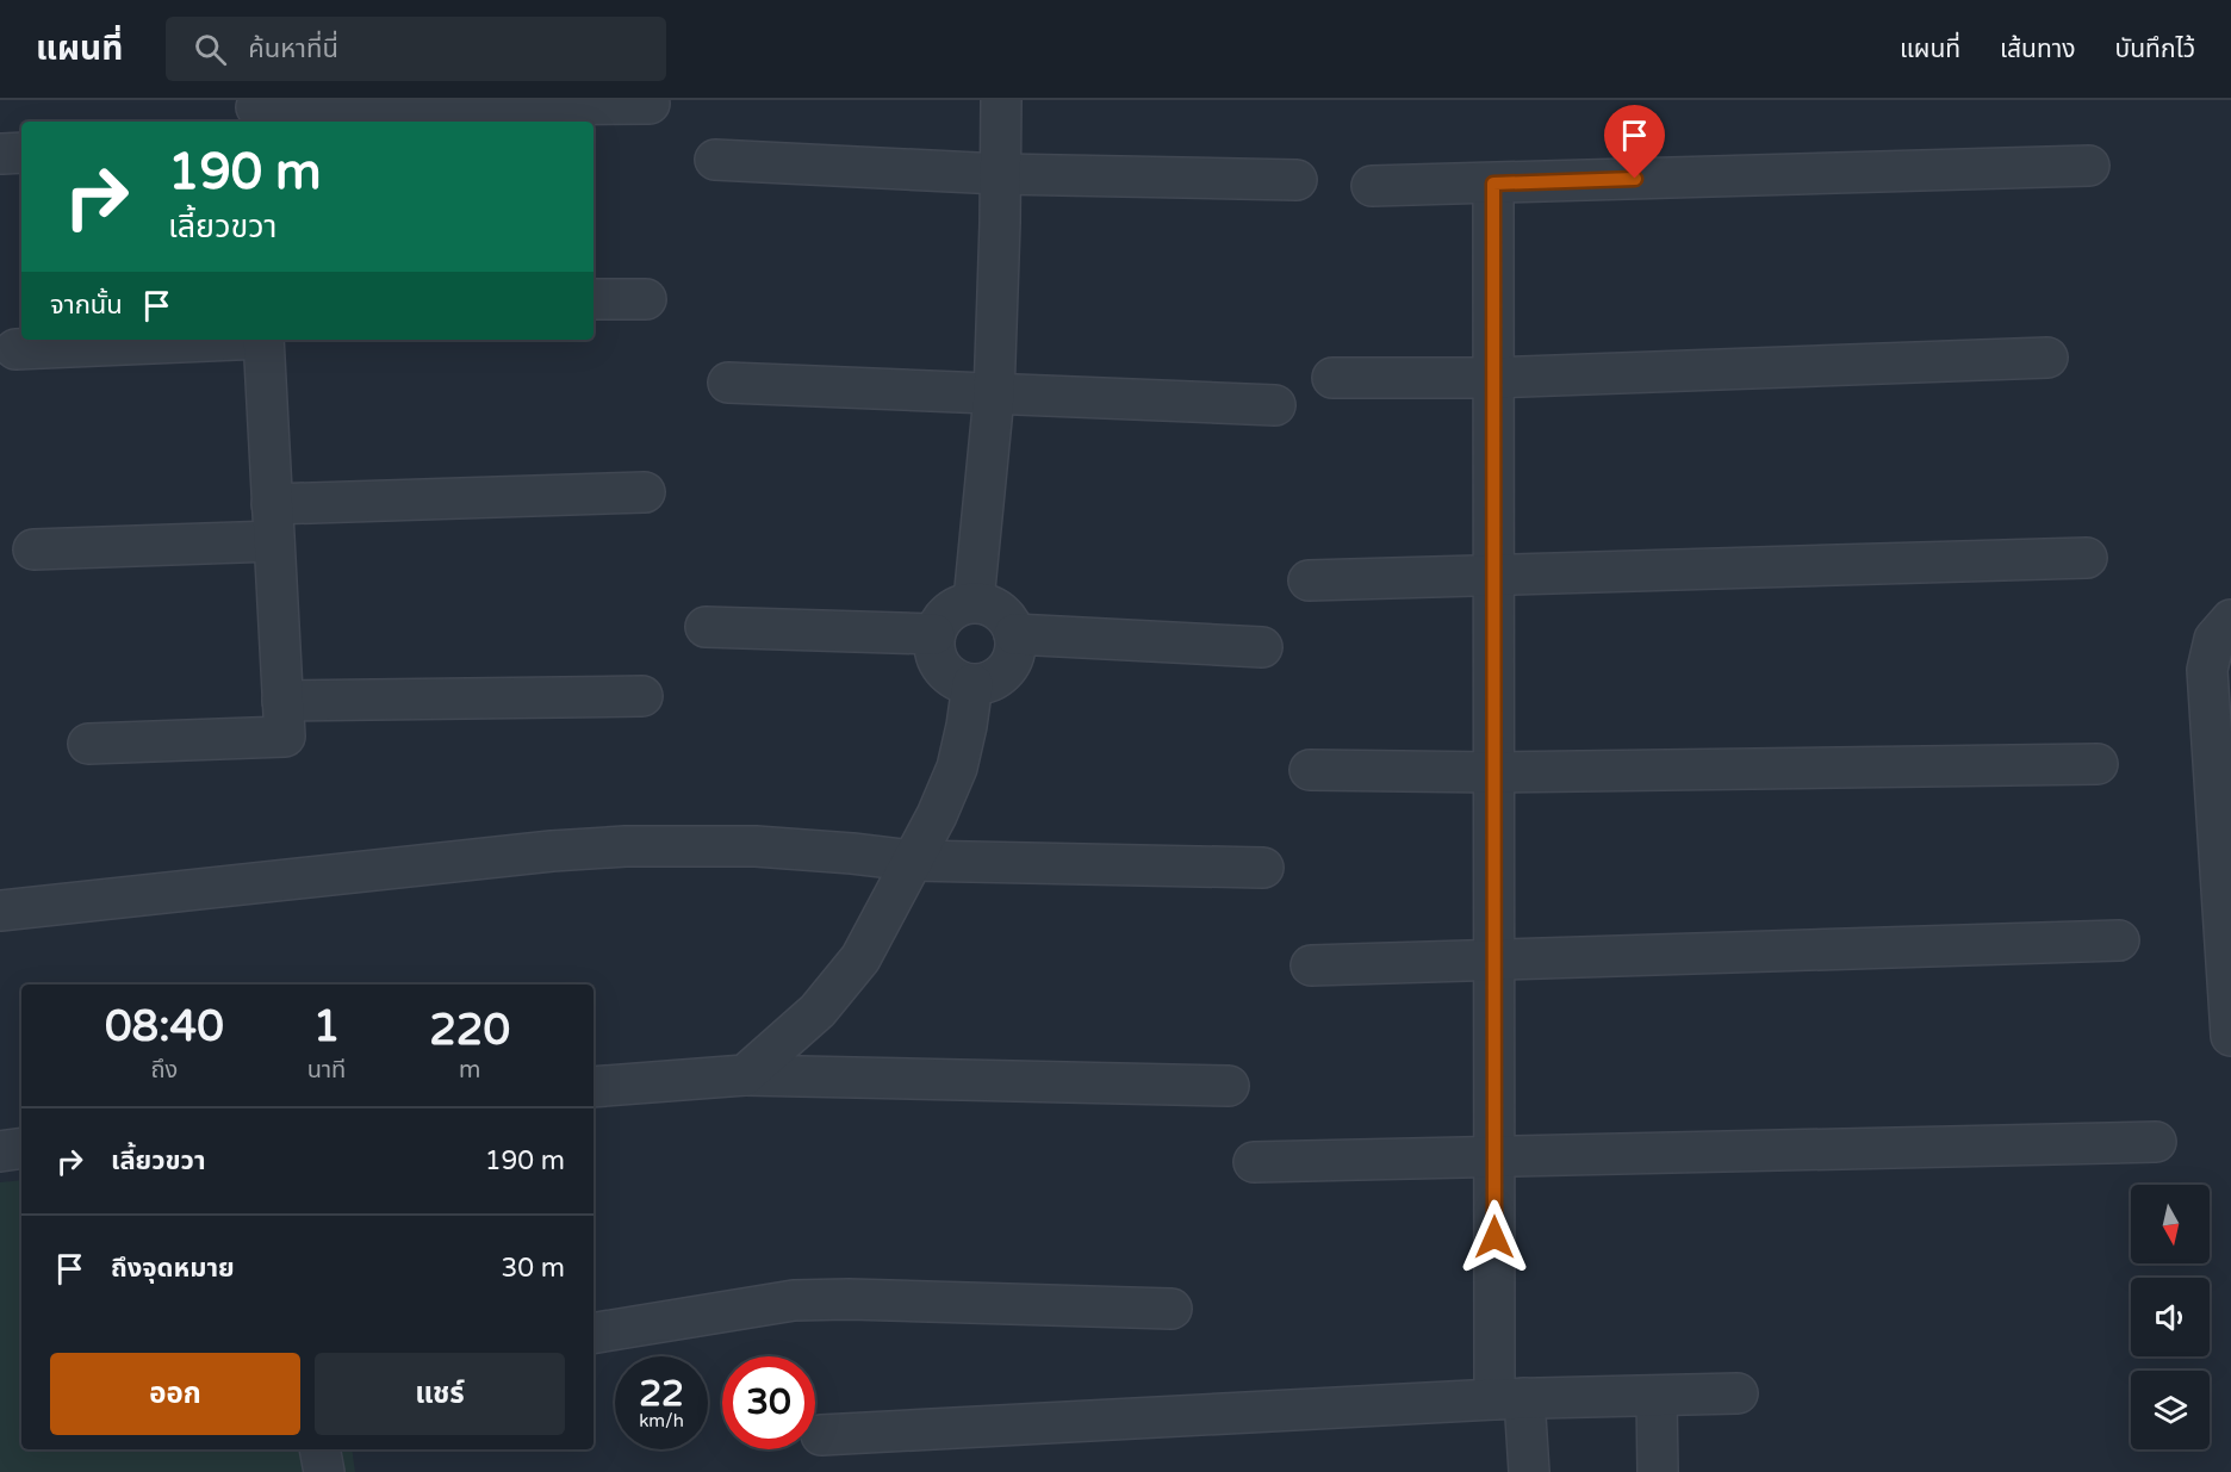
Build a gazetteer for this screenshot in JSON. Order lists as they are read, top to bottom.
{
  "north": "bottom",
  "page": {
    "header": "แผนที่",
    "search": "ค้นหาที่นี่",
    "nav": ["แผนที่", "เส้นทาง", "บันทึกไว้"],
    "turn": ["190 m", "เลี้ยวขวา"],
    "then": "จากนั้น",
    "eta": [
      "08:40",
      "ถึง",
      "1",
      "นาที",
      "220",
      "m"
    ],
    "list": [
      {
        "name": "เลี้ยวขวา",
        "value": "190 m"
      },
      {
        "name": "ถึงจุดหมาย",
        "value": "30 m"
      }
    ],
    "buttons": ["ออก", "แชร์"],
    "speed": "22 km/h",
    "limit": "30"
  }
}
